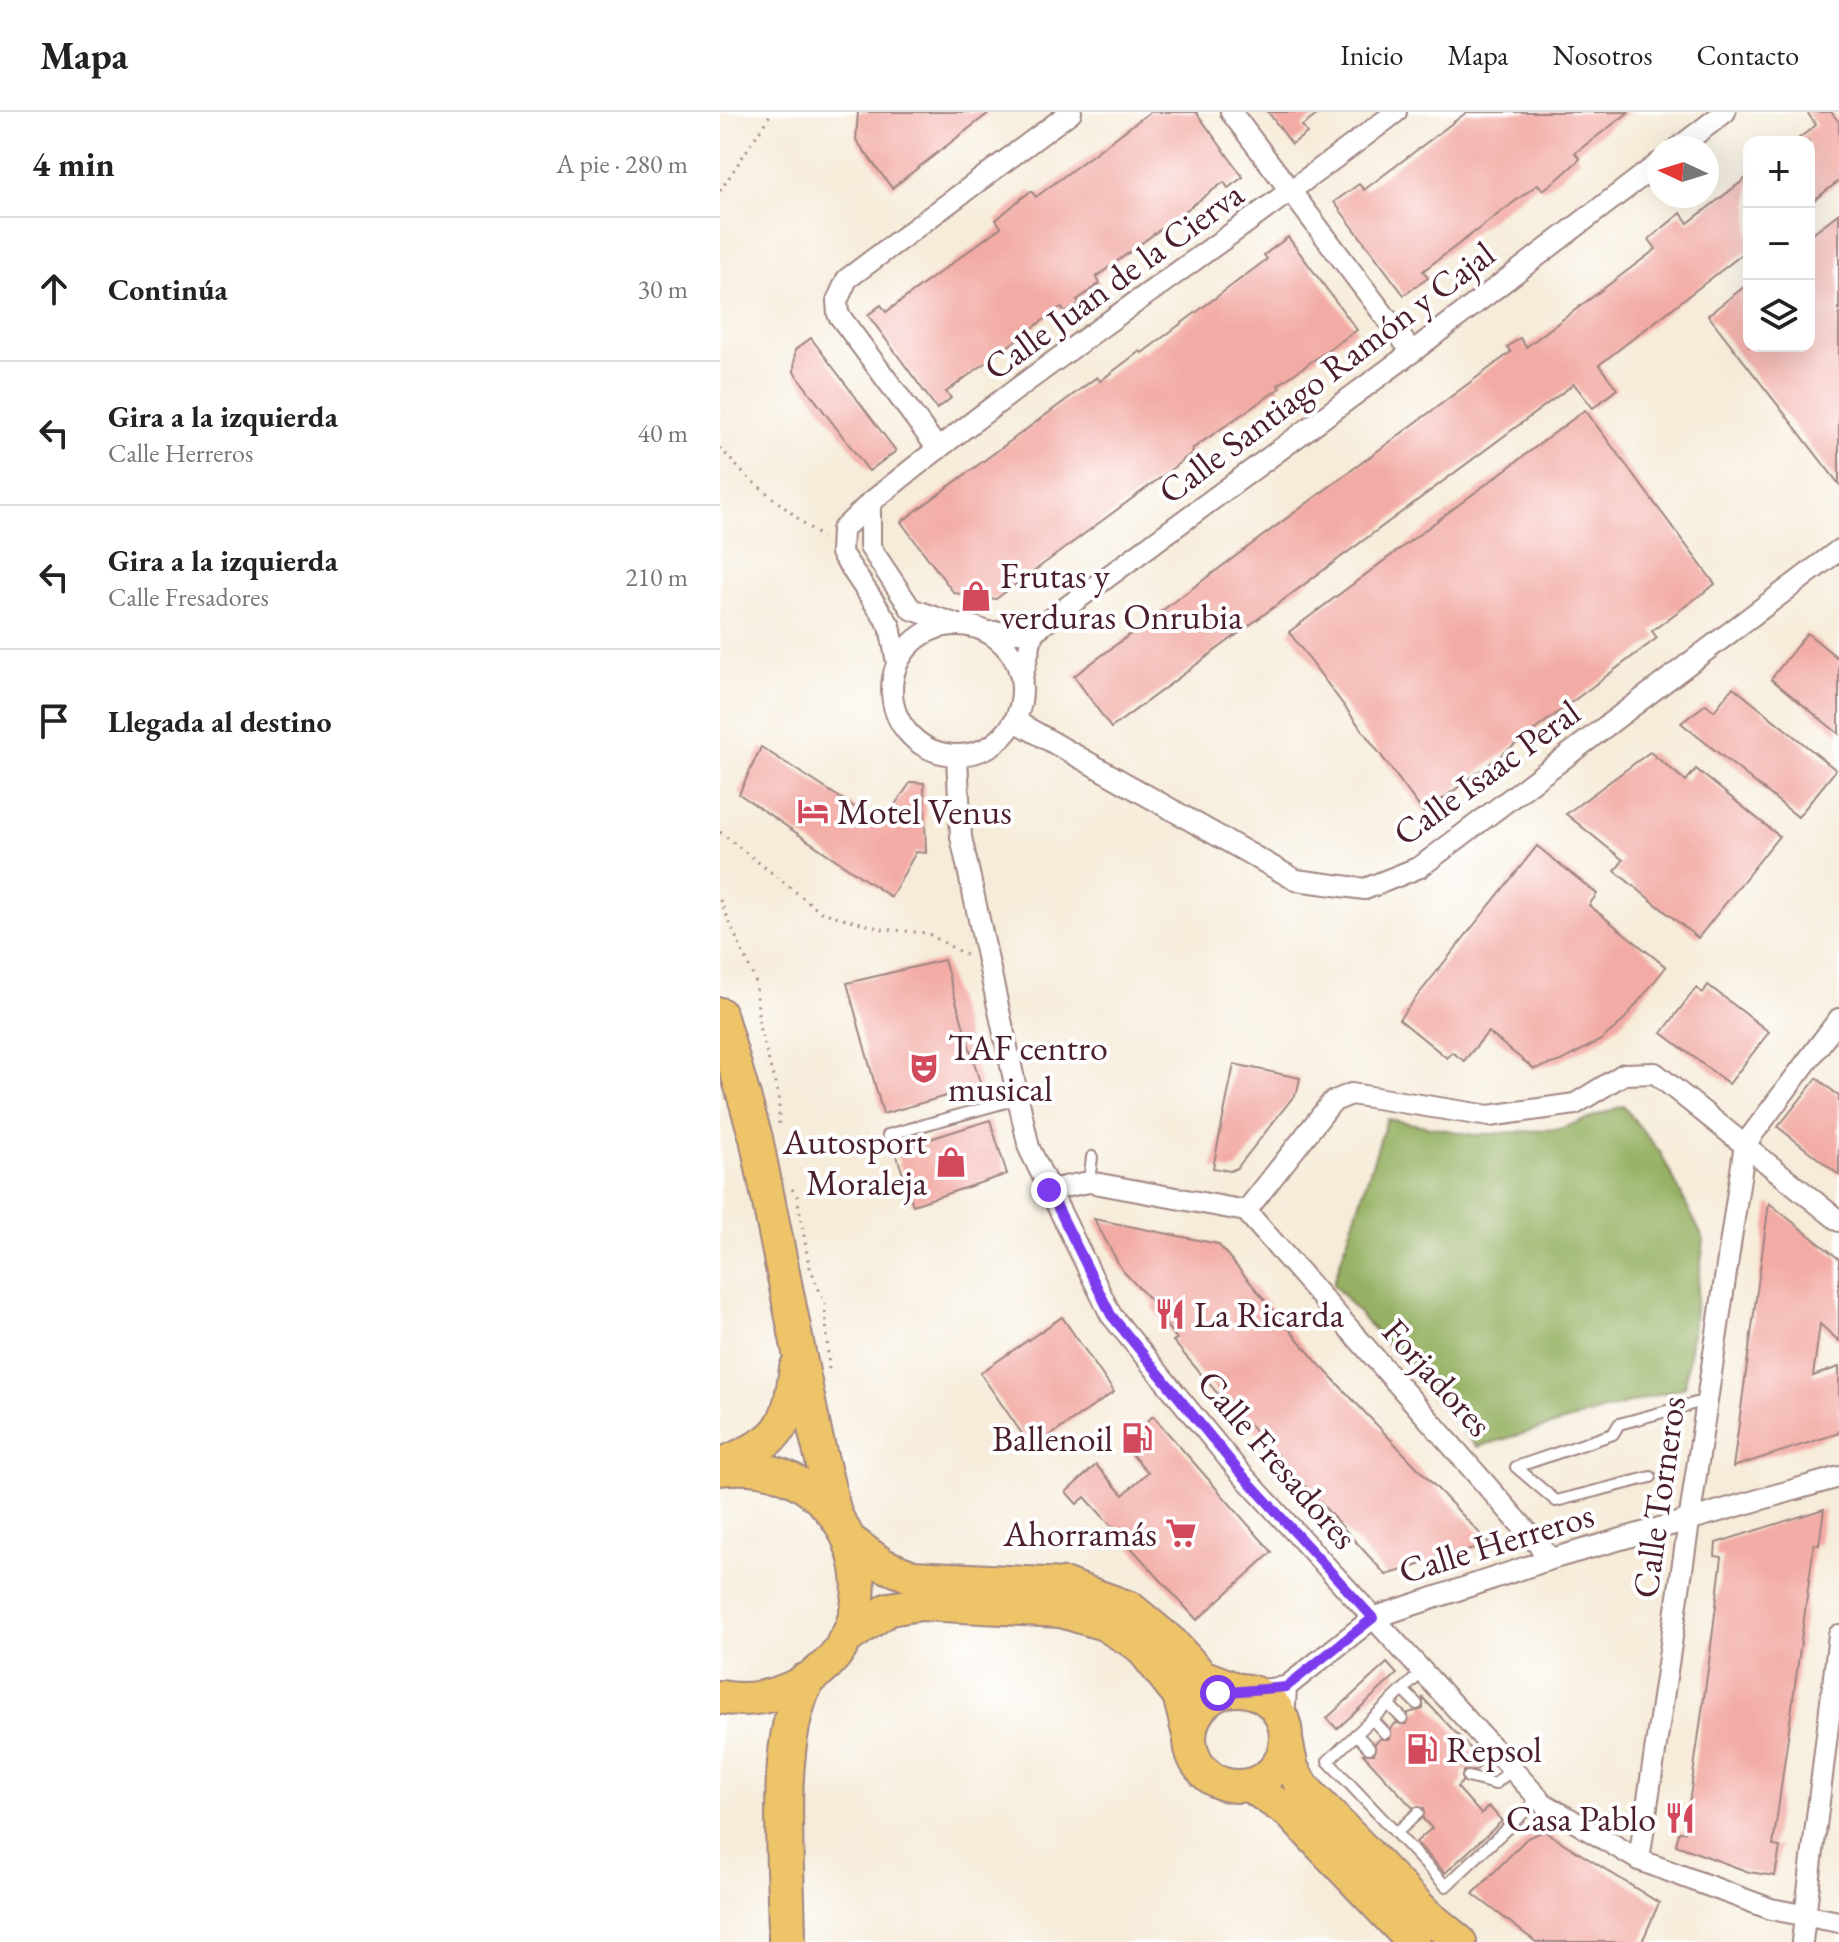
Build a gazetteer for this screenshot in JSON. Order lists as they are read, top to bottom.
{
  "streets": {
    "street": [
      "Calle Juan de la Cierva",
      "Calle Santiago Ramón y Cajal",
      "Calle Isaac Peral",
      "Forjadores",
      "Calle Fresadores",
      "Calle Torneros",
      "Calle Herreros"
    ]
  },
  "crossings": [
    ["Calle Isaac Peral", "Calle Fresadores"],
    ["Forjadores", "Calle Herreros"],
    ["Calle Fresadores", "Calle Torneros"],
    ["Calle Fresadores", "Calle Herreros"],
    ["Calle Torneros", "Calle Herreros"]
  ],
  "places": {
    "shop": ["Frutas y verduras Onrubia", "Autosport Moraleja"],
    "hotel": ["Motel Venus"],
    "theatre": ["TAF centro musical"],
    "restaurant": ["La Ricarda", "Casa Pablo"],
    "fuel station": ["Ballenoil", "Repsol"],
    "supermarket": ["Ahorramás"]
  },
  "north": "left",
  "page": {
    "header": "Mapa",
    "nav": [
      "Inicio",
      "Mapa",
      "Nosotros",
      "Contacto"
    ],
    "heading": ["4 min", "A pie · 280 m"],
    "map_buttons": ["+", "−"],
    "list": [
      ["Continúa", "30 m"],
      ["Gira a la izquierda", "Calle Herreros", "40 m"],
      ["Gira a la izquierda", "Calle Fresadores", "210 m"],
      "Llegada al destino"
    ]
  }
}
